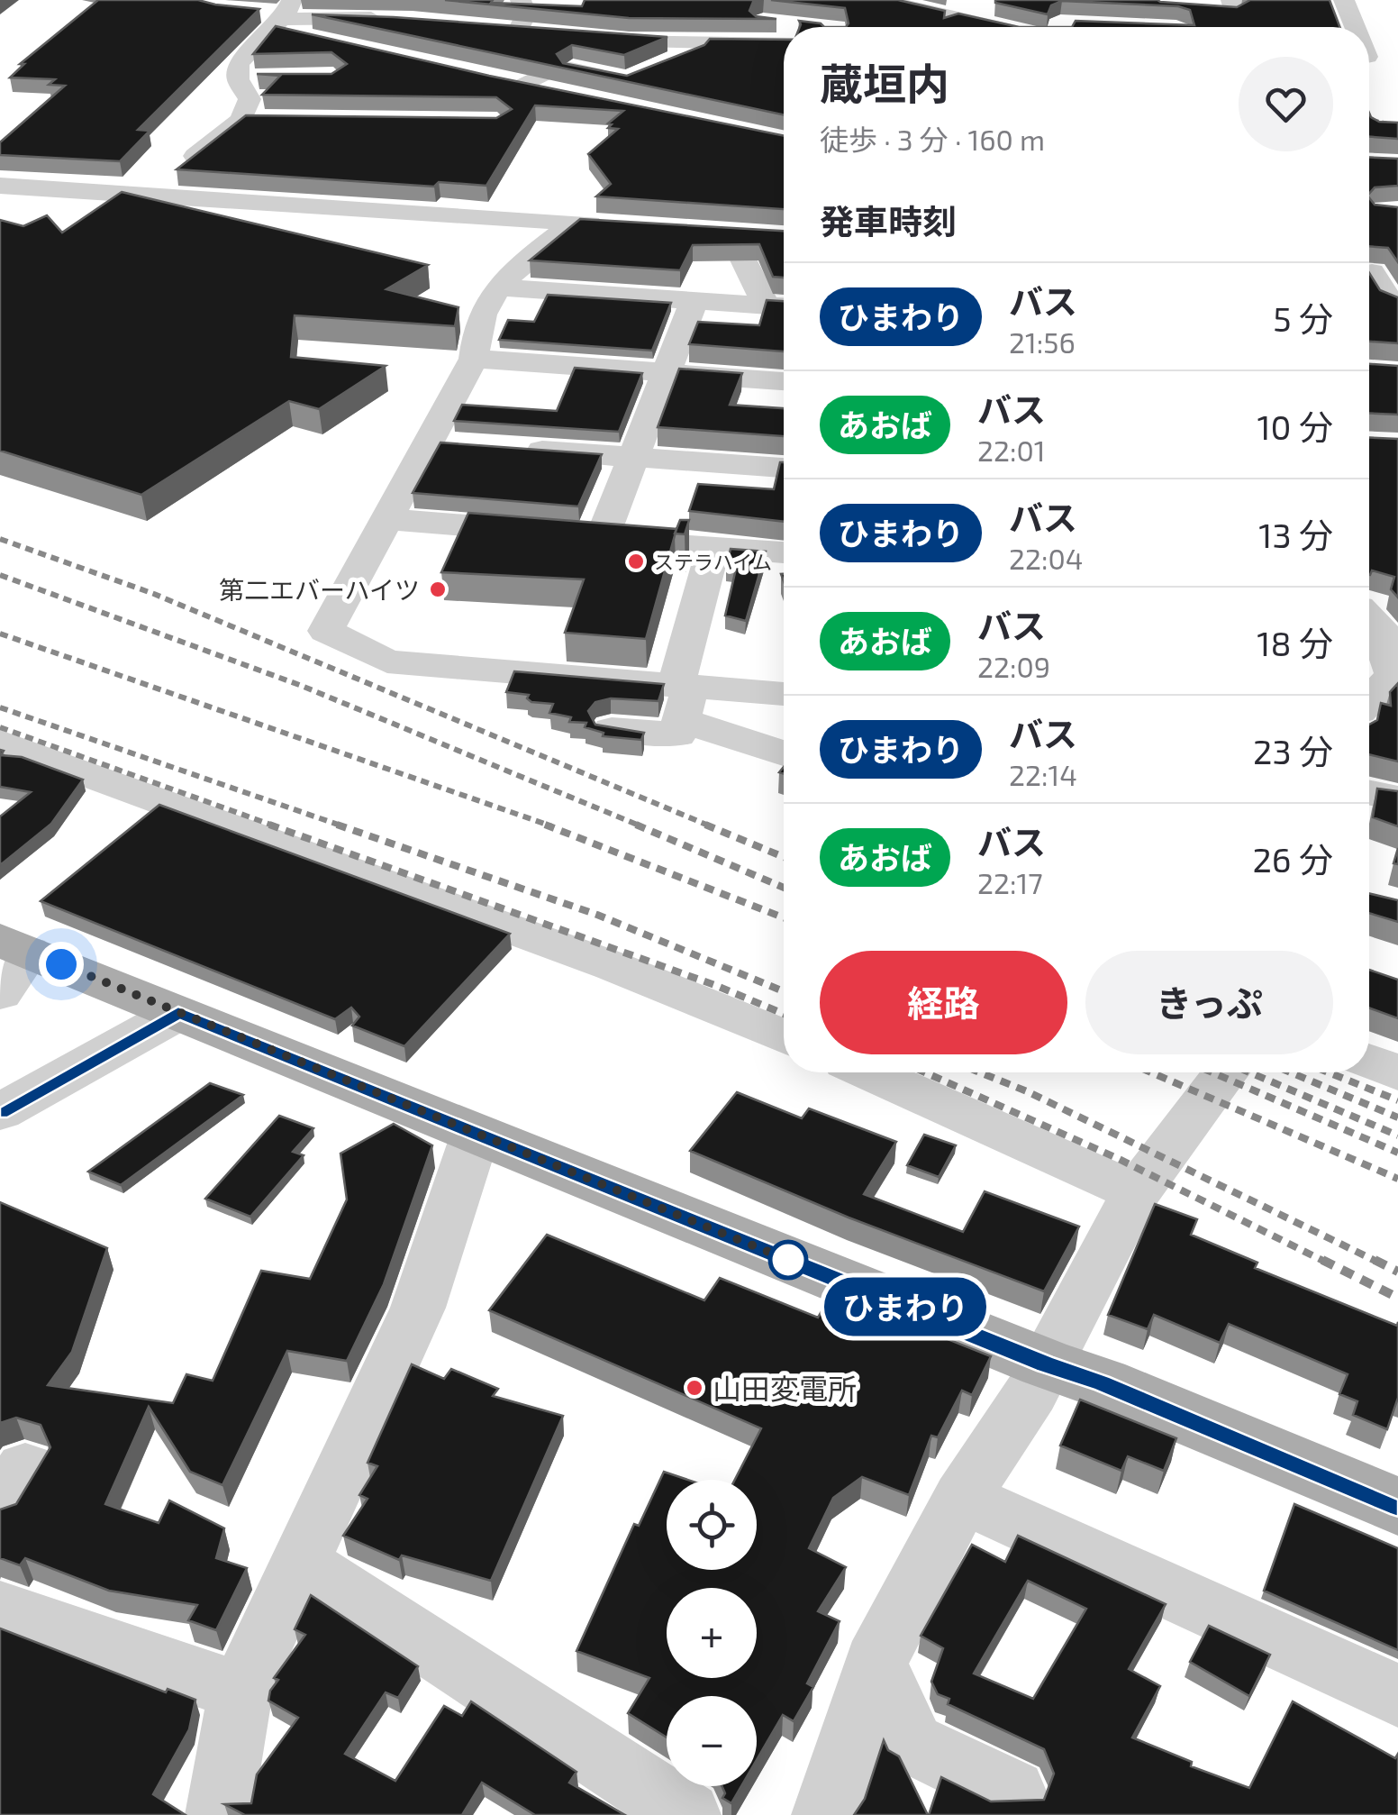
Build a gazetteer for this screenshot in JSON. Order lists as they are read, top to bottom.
{
  "places": ["ステラハイム", "第二エバーハイツ", "山田変電所"],
  "lines": ["bus line ひまわり"],
  "page": {
    "on_map": "ひまわり",
    "heading": [
      ["蔵垣内", "徒歩 · 3 分 · 160 m"],
      "発車時刻"
    ],
    "list": [
      {
        "mark": "ひまわり",
        "name": "バス",
        "note": "21:56",
        "value": "5 分"
      },
      {
        "mark": "あおば",
        "name": "バス",
        "note": "22:01",
        "value": "10 分"
      },
      {
        "mark": "ひまわり",
        "name": "バス",
        "note": "22:04",
        "value": "13 分"
      },
      {
        "mark": "あおば",
        "name": "バス",
        "note": "22:09",
        "value": "18 分"
      },
      {
        "mark": "ひまわり",
        "name": "バス",
        "note": "22:14",
        "value": "23 分"
      },
      {
        "mark": "あおば",
        "name": "バス",
        "note": "22:17",
        "value": "26 分"
      }
    ],
    "buttons": ["経路", "きっぷ"],
    "map_buttons": ["+", "−"]
  }
}
